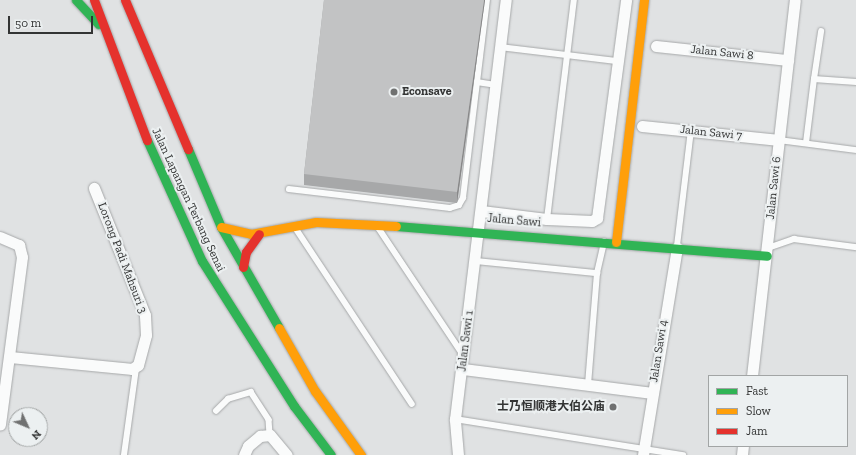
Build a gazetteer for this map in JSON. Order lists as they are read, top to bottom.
{
  "streets": {
    "main road": ["Jalan Lapangan Terbang Senai", "Jalan Sawi"],
    "street": [
      "Jalan Sawi 8",
      "Jalan Sawi 7",
      "Jalan Sawi 6",
      "Lorong Padi Mahsuri 3",
      "Jalan Sawi 1",
      "Jalan Sawi 4"
    ]
  },
  "crossings": [
    ["Jalan Sawi 8", "Jalan Sawi 6"],
    ["Jalan Sawi 7", "Jalan Sawi 6"],
    ["Jalan Sawi 6", "Jalan Sawi"],
    ["Jalan Lapangan Terbang Senai", "Jalan Sawi"],
    ["Jalan Sawi", "Jalan Sawi 1"],
    ["Jalan Sawi", "Jalan Sawi 4"]
  ],
  "places": ["Econsave", "士乃恒顺港大伯公庙"],
  "legend": ["Fast", "Slow", "Jam"],
  "scale_bar": "50 m",
  "north": "bottom right"
}
